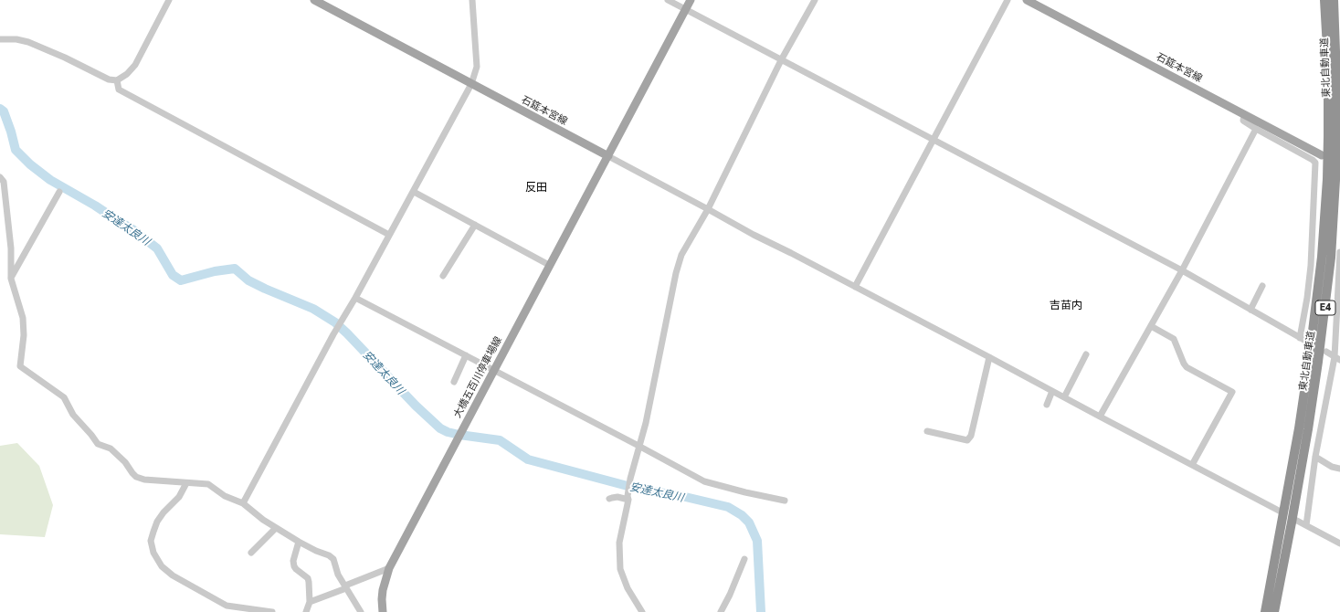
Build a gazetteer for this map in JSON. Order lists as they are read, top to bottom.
{
  "streets": {
    "highway": ["東北自動車道", "E4"],
    "main road": ["石筵本宮線", "大橋五百川停車場線"]
  },
  "crossings": [
    ["石筵本宮線", "大橋五百川停車場線"]
  ],
  "districts": ["反田", "吉苗内"],
  "water": ["安達太良川"]
}
